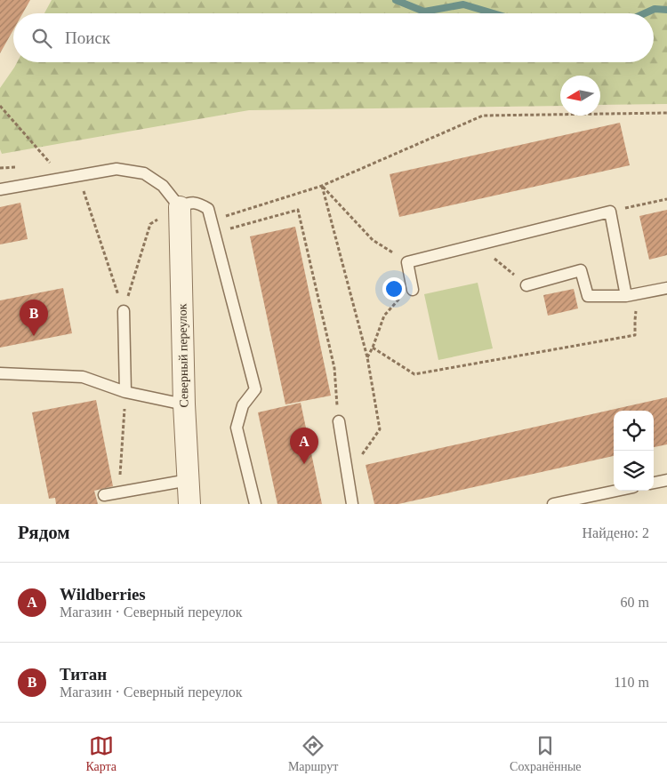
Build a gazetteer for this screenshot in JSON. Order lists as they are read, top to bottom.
{
  "streets": {
    "street": ["Северный переулок"]
  },
  "north": "left",
  "page": {
    "search": "Поиск",
    "pins": ["B", "A"],
    "heading": ["Рядом", "Найдено: 2"],
    "list": [
      {
        "mark": "A",
        "name": "Wildberries",
        "note": "Магазин · Северный переулок",
        "value": "60 m"
      },
      {
        "mark": "B",
        "name": "Титан",
        "note": "Магазин · Северный переулок",
        "value": "110 m"
      }
    ],
    "nav": ["Карта", "Маршрут", "Сохранённые"]
  }
}
